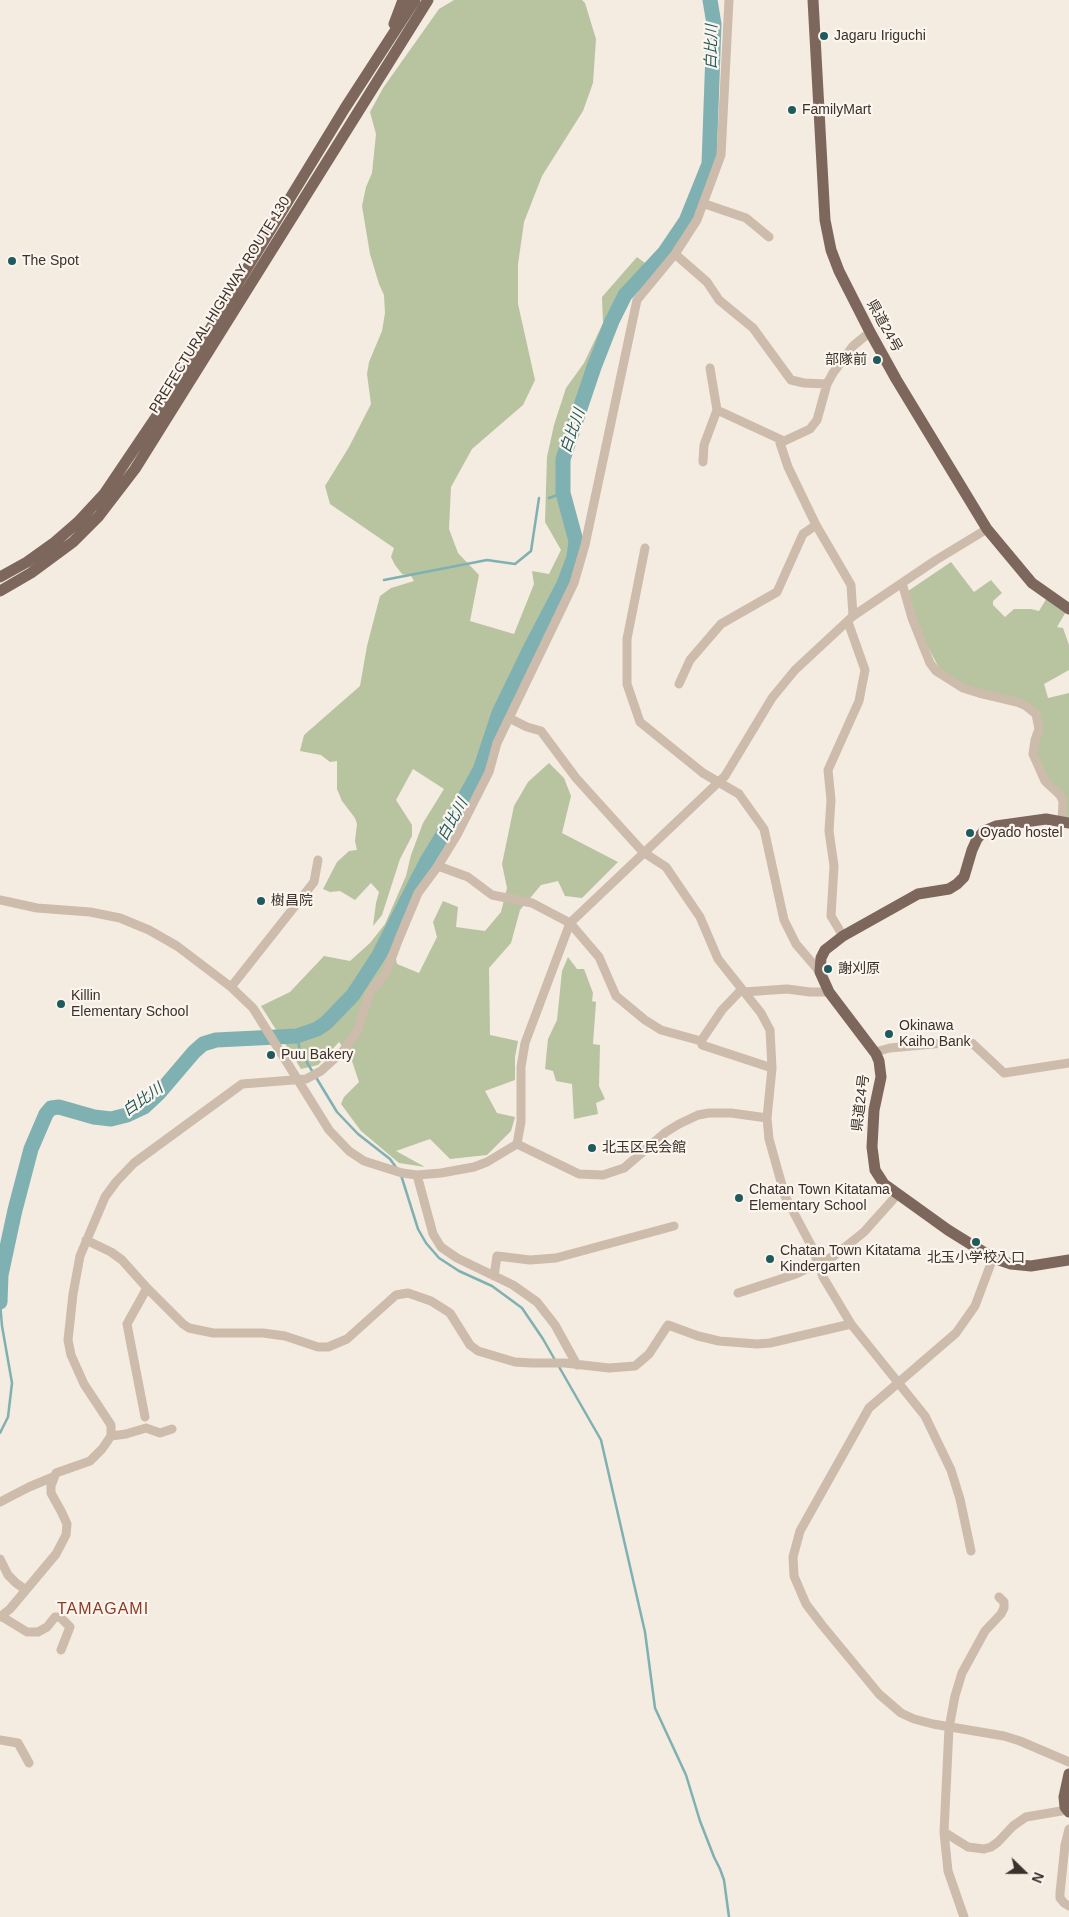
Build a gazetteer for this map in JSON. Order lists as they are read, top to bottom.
{
  "streets": {
    "main road": ["PREFECTURAL HIGHWAY ROUTE 130", "県道24号"]
  },
  "districts": ["TAMAGAMI"],
  "water": ["白比川"],
  "places": [
    "Jagaru Iriguchi",
    "FamilyMart",
    "The Spot",
    "部隊前",
    "Oyado hostel",
    "樹昌院",
    "謝刈原",
    "Killin Elementary School",
    "Okinawa Kaiho Bank",
    "Puu Bakery",
    "北玉区民会館",
    "Chatan Town Kitatama Elementary School",
    "北玉小学校入口",
    "Chatan Town Kitatama Kindergarten"
  ],
  "north": "right"
}
